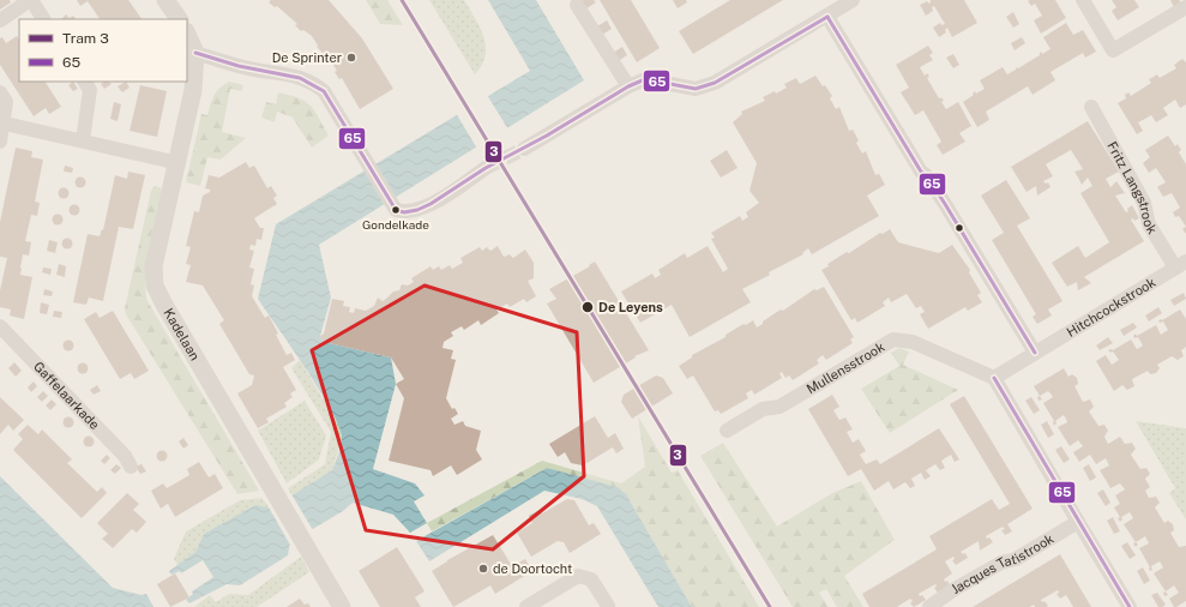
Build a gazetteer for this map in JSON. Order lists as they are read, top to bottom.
{
  "streets": {
    "street": [
      "Fritz Langstrook",
      "Hitchcockstrook",
      "Kadelaan",
      "Mullensstrook",
      "Gaffelaarkade",
      "Jacques Tatistrook"
    ]
  },
  "crossings": [
    ["Fritz Langstrook", "Hitchcockstrook"],
    ["Hitchcockstrook", "Mullensstrook"]
  ],
  "places": [
    "De Sprinter",
    "Gondelkade",
    "De Leyens",
    "de Doortocht"
  ],
  "lines": ["tram line 3", "transit line 65"],
  "legend": ["Tram 3", "65"]
}
